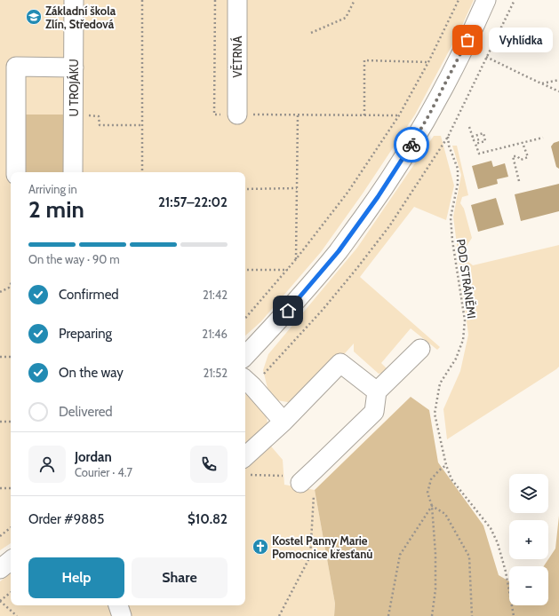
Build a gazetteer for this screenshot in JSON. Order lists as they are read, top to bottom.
{
  "streets": {
    "street": ["VĚTRNÁ", "U TROJÁKU"],
    "path": ["POD STRÁNĚMI"]
  },
  "places": {
    "school or university": ["Základní škola Zlín, Středová"],
    "other": ["Vyhlídka"],
    "church": ["Kostel Panny Marie Pomocnice křesťanů"]
  },
  "page": {
    "bubble": "Vyhlídka",
    "heading": ["2 min", "Arriving in", "21:57–22:02"],
    "panel": [
      "Jordan",
      "Courier · 4.7",
      "Order #9885",
      "$10.82"
    ],
    "bar": "On the way · 90 m",
    "list": [
      ["Confirmed", "21:42"],
      ["Preparing", "21:46"],
      ["On the way", "21:52"],
      "Delivered"
    ],
    "map_buttons": ["+", "−"],
    "buttons": ["Help", "Share"]
  }
}
